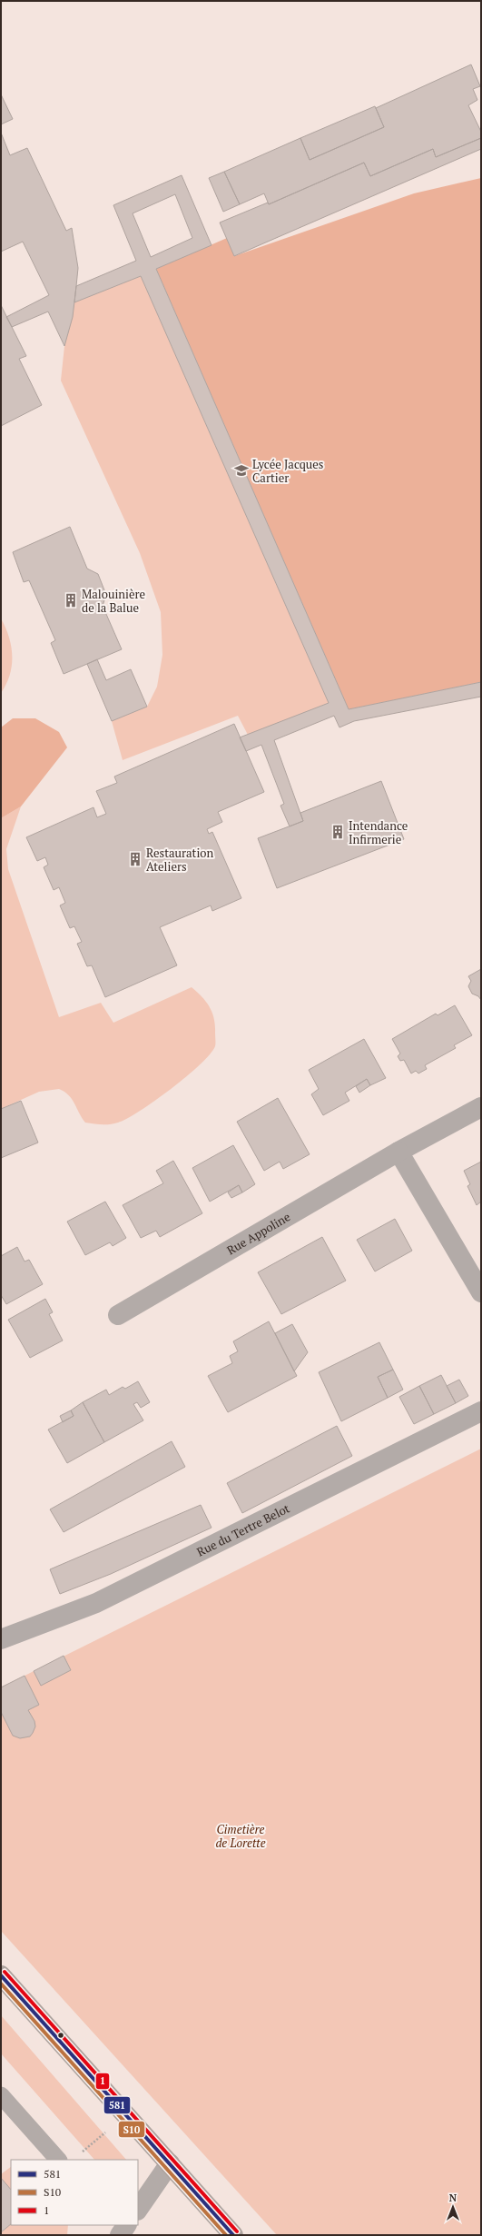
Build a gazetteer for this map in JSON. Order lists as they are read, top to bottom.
{
  "streets": {
    "street": ["Rue Appoline", "Rue du Tertre Belot"]
  },
  "parks": ["Cimetière de Lorette"],
  "places": {
    "school or university": ["Lycée Jacques Cartier"],
    "building": ["Malouinière de la Balue", "Intendance Infirmerie", "Restauration Ateliers"]
  },
  "lines": ["transit line 1", "transit line 581", "transit line S10"],
  "legend": ["581", "S10", "1"],
  "north": "top"
}
